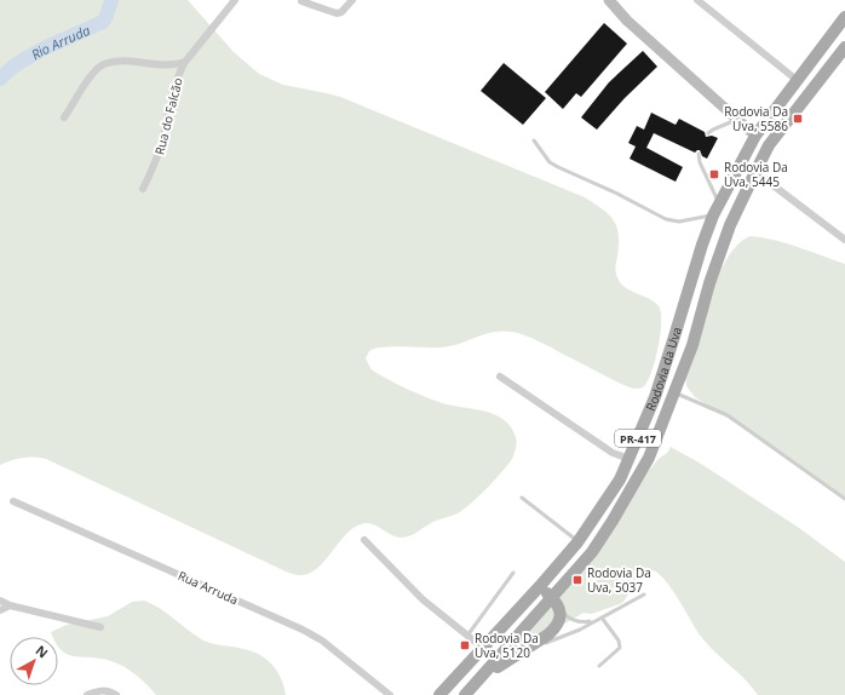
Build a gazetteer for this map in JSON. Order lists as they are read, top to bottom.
{
  "streets": {
    "main road": ["Rodovia da Uva", "PR-417"],
    "street": ["Rua do Falcão", "Rua Arruda"]
  },
  "water": ["Rio Arruda"],
  "places": {
    "transit": [
      "Rodovia Da Uva, 5586",
      "Rodovia Da Uva, 5445",
      "Rodovia Da Uva, 5037",
      "Rodovia Da Uva, 5120"
    ]
  },
  "north": "top right"
}
